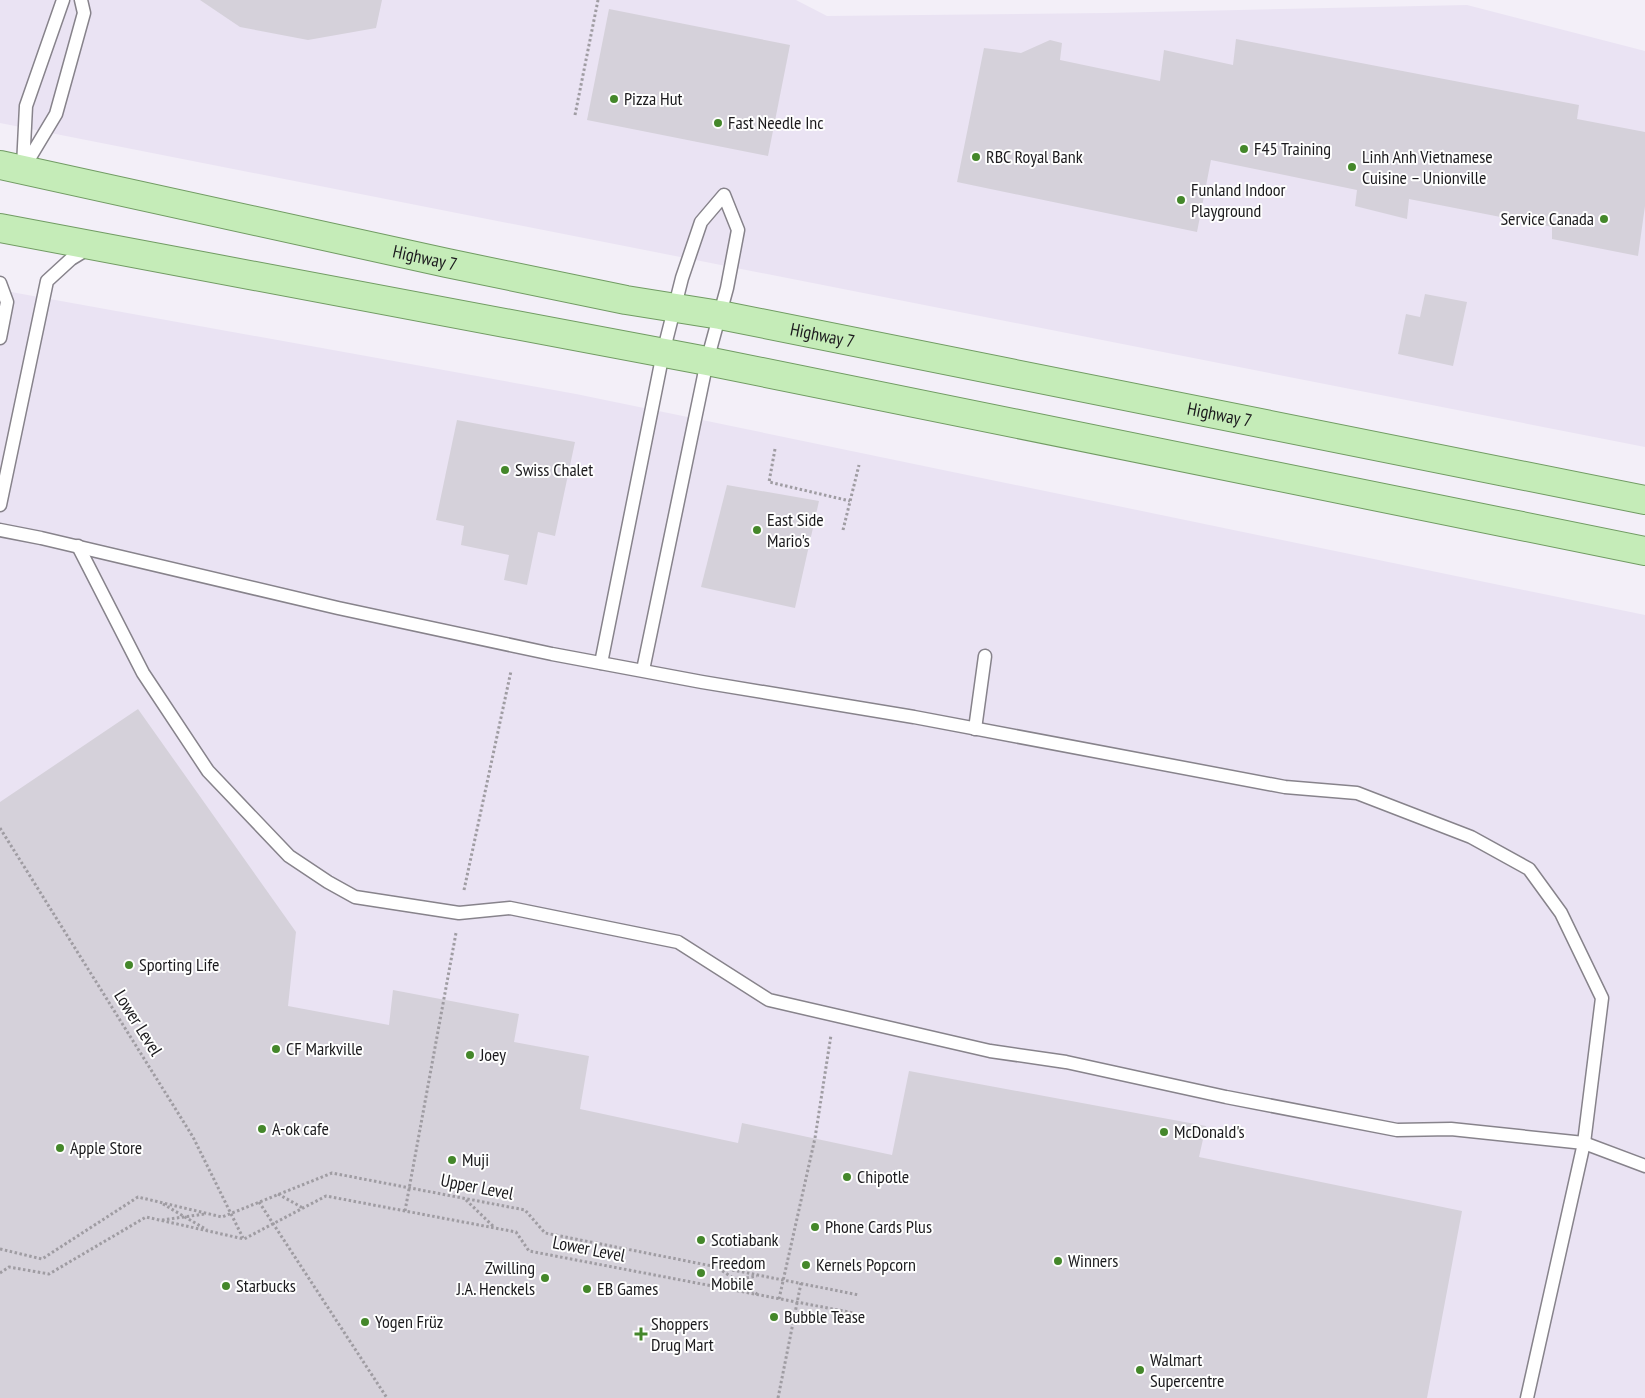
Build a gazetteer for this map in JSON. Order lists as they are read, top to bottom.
{
  "streets": {
    "main road": ["Highway 7"],
    "path": ["Lower Level", "Upper Level"]
  },
  "places": {
    "other": [
      "Pizza Hut",
      "Fast Needle Inc",
      "F45 Training",
      "RBC Royal Bank",
      "Linh Anh Vietnamese Cuisine – Unionville",
      "Funland Indoor Playground",
      "Service Canada",
      "Swiss Chalet",
      "East Side Mario's",
      "Sporting Life",
      "CF Markville",
      "Joey",
      "A-ok cafe",
      "McDonald's",
      "Apple Store",
      "Muji",
      "Chipotle",
      "Phone Cards Plus",
      "Scotiabank",
      "Winners",
      "Kernels Popcorn",
      "Freedom Mobile",
      "Zwilling J.A. Henckels",
      "Starbucks",
      "EB Games",
      "Bubble Tease",
      "Yogen Früz",
      "Walmart Supercentre"
    ],
    "health": ["Shoppers Drug Mart"]
  }
}
